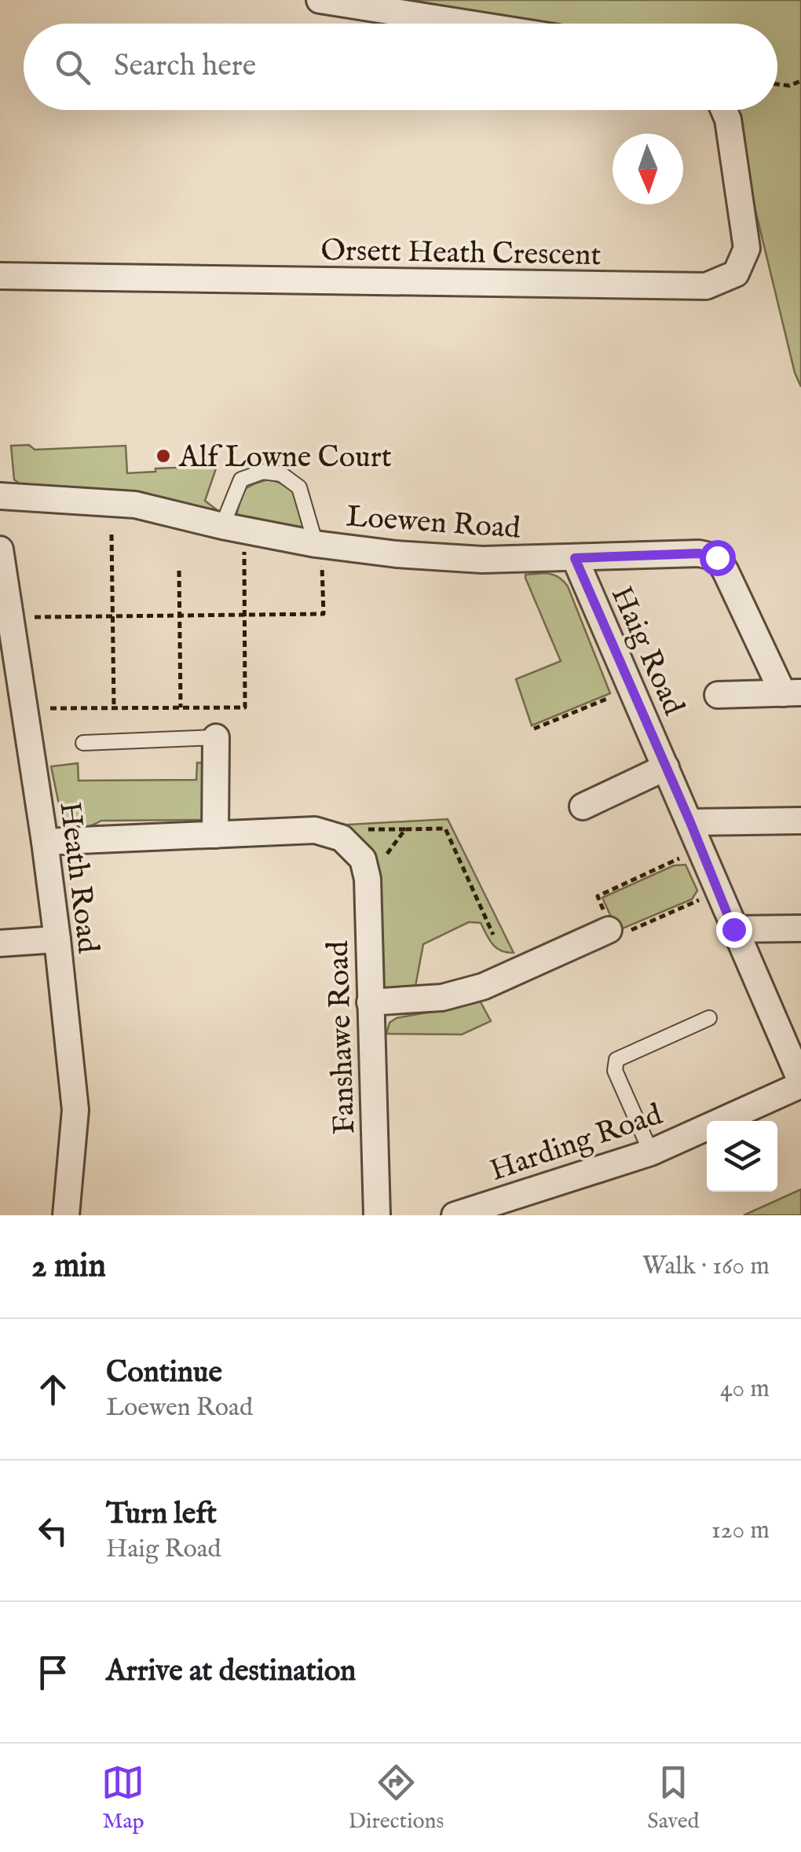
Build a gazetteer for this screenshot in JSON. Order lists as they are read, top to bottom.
{
  "streets": {
    "street": [
      "Orsett Heath Crescent",
      "Loewen Road",
      "Haig Road",
      "Heath Road",
      "Fanshawe Road",
      "Harding Road"
    ]
  },
  "crossings": [
    ["Loewen Road", "Haig Road"],
    ["Haig Road", "Harding Road"]
  ],
  "places": ["Alf Lowne Court"],
  "north": "bottom",
  "page": {
    "search": "Search here",
    "heading": ["2 min", "Walk · 160 m"],
    "list": [
      ["Continue", "Loewen Road", "40 m"],
      ["Turn left", "Haig Road", "120 m"],
      "Arrive at destination"
    ],
    "nav": ["Map", "Directions", "Saved"]
  }
}
